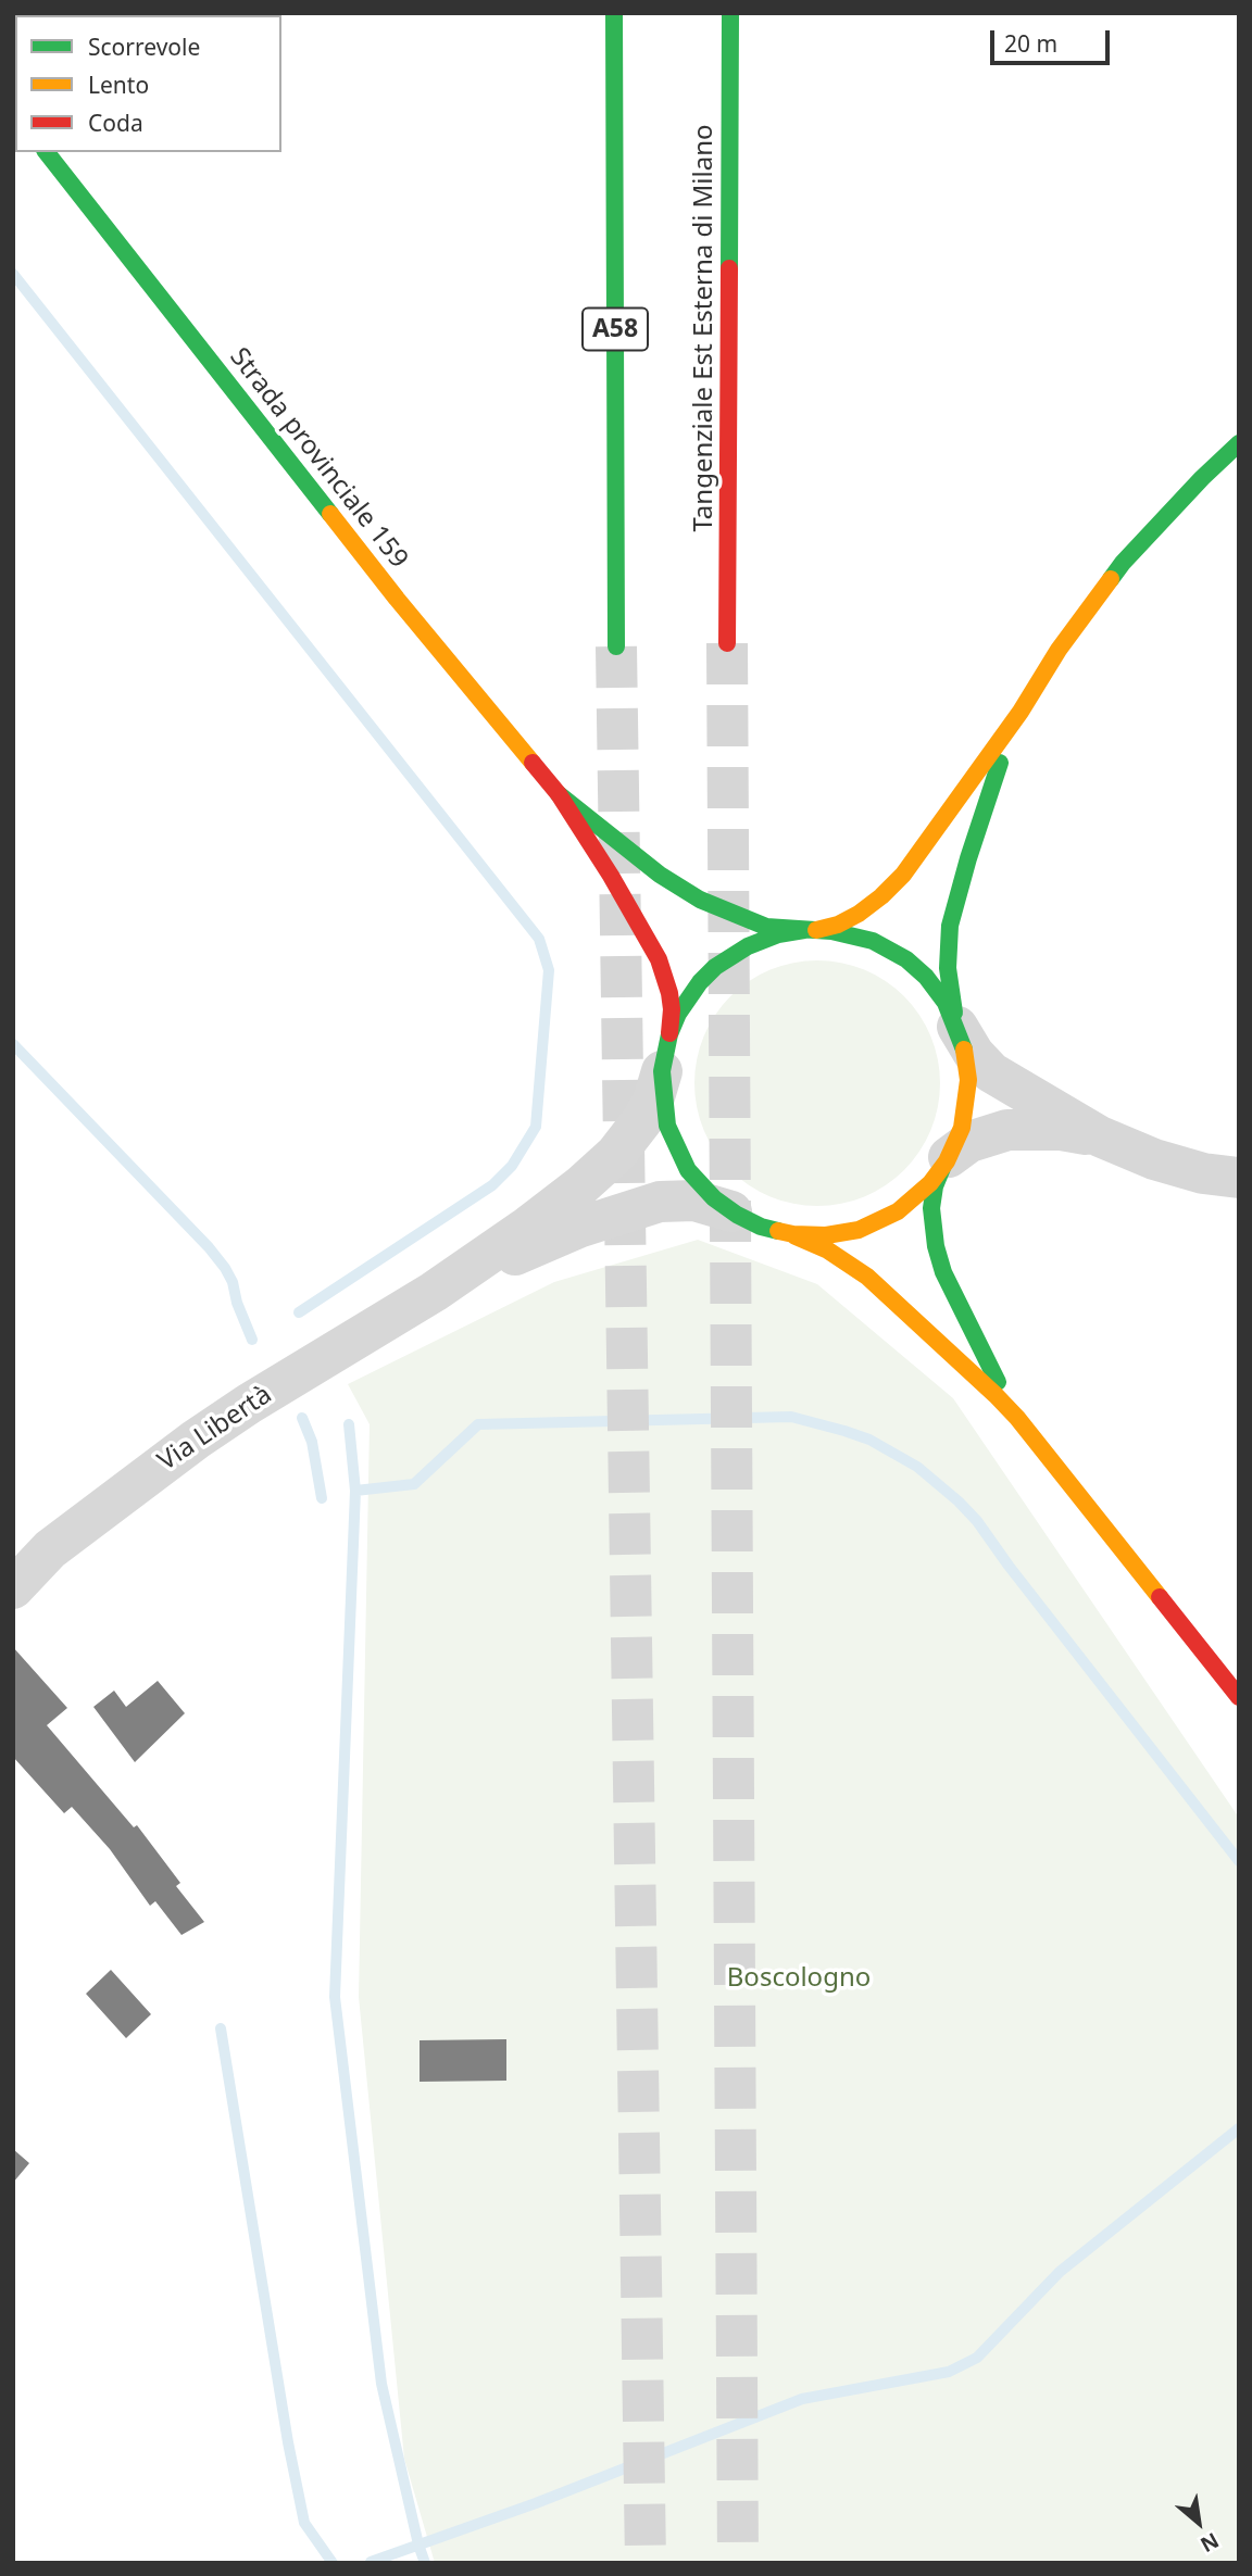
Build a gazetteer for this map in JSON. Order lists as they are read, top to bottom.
{
  "streets": {
    "main road": ["Tangenziale Est Esterna di Milano", "A58", "Strada provinciale 159"],
    "street": ["Via Libertà"]
  },
  "parks": ["Boscologno"],
  "legend": ["Scorrevole", "Lento", "Coda"],
  "scale_bar": "20 m",
  "north": "bottom right"
}
